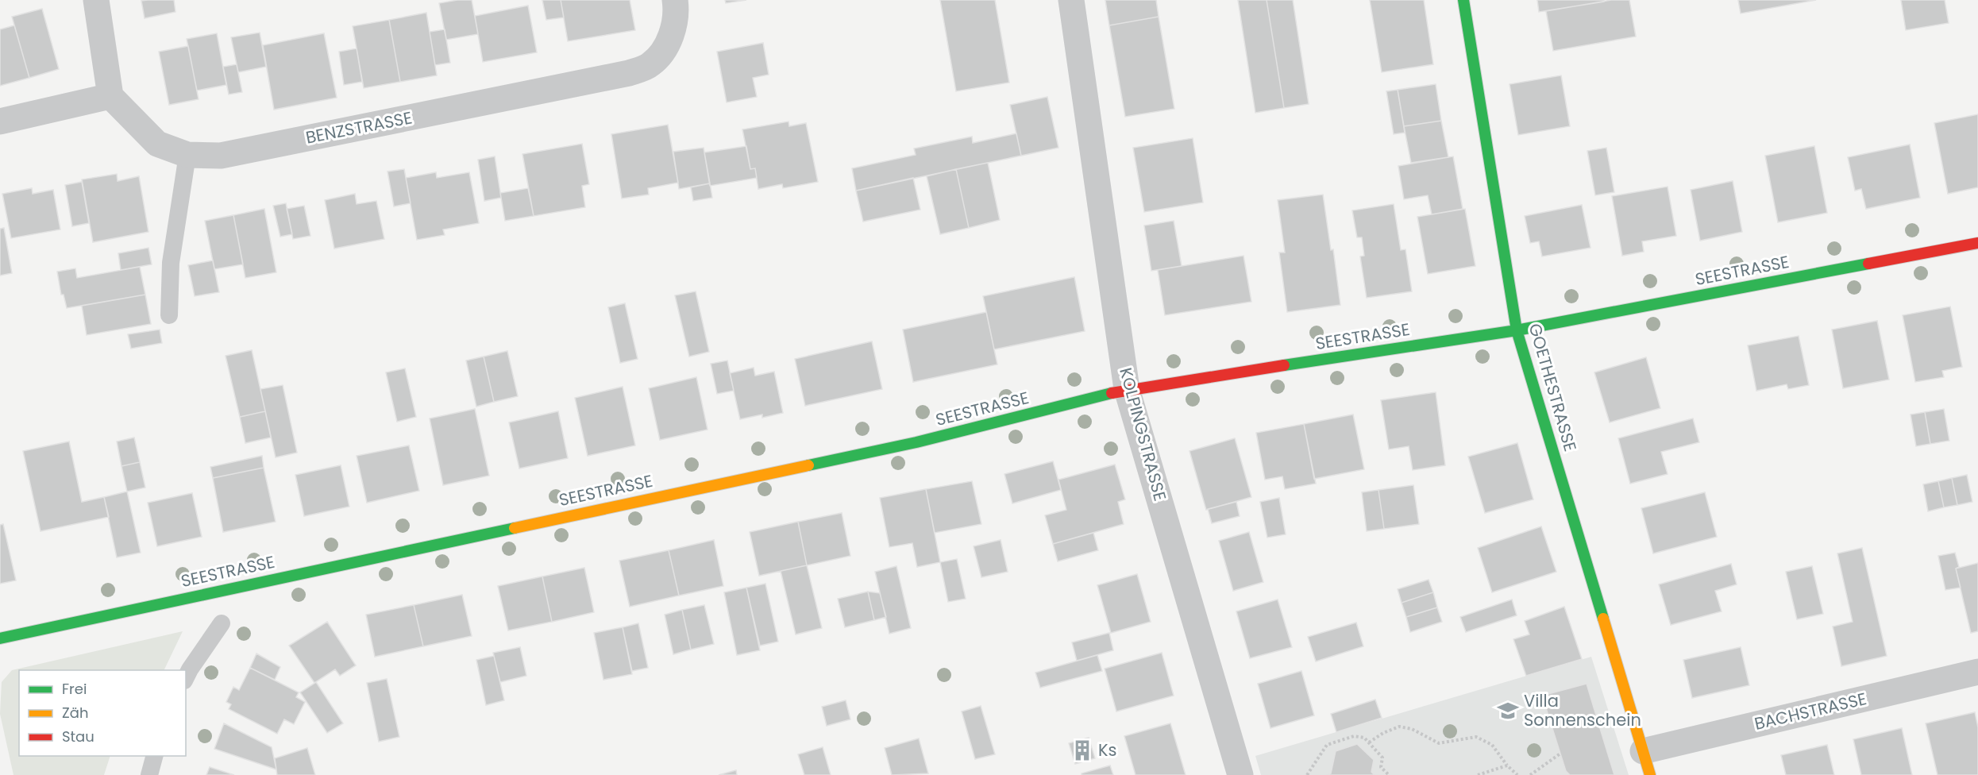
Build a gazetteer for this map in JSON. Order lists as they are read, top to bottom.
{
  "streets": {
    "street": [
      "BENZSTRASSE",
      "SEESTRASSE",
      "GOETHESTRASSE",
      "KOLPINGSTRASSE",
      "BACHSTRASSE"
    ]
  },
  "crossings": [
    ["SEESTRASSE", "GOETHESTRASSE"],
    ["SEESTRASSE", "KOLPINGSTRASSE"],
    ["GOETHESTRASSE", "BACHSTRASSE"]
  ],
  "places": {
    "school or university": ["Villa Sonnenschein"],
    "building": ["Ks"]
  },
  "legend": ["Frei", "Zäh", "Stau"]
}
